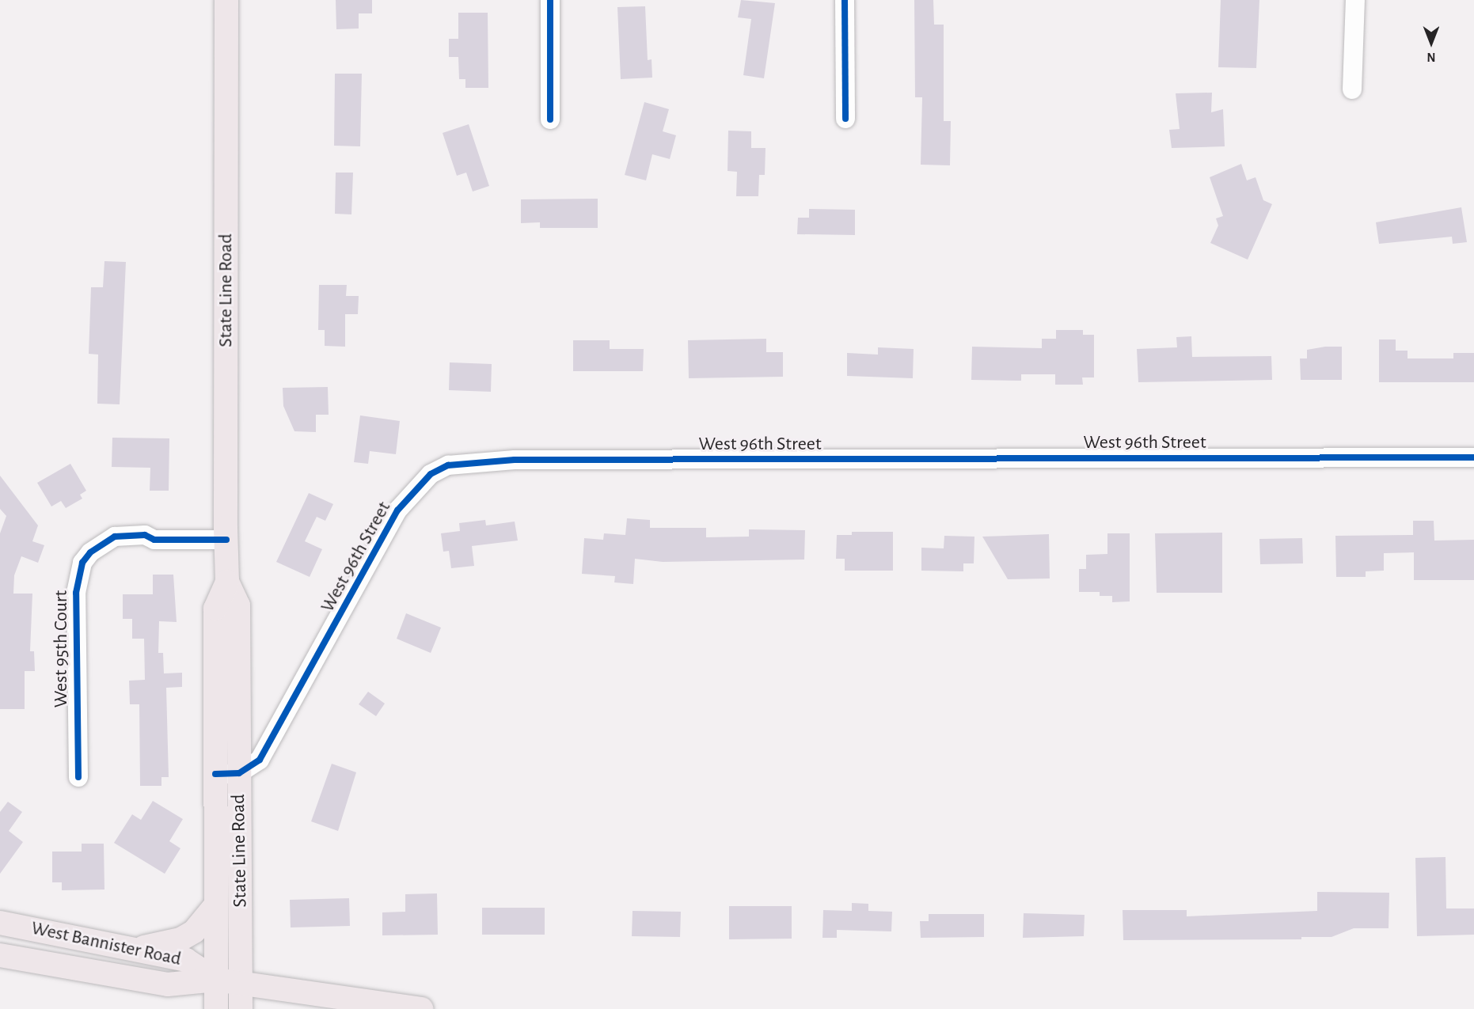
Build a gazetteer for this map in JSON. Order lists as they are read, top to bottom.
{
  "streets": {
    "main road": ["State Line Road", "West Bannister Road"],
    "street": ["West 96th Street", "West 95th Court"]
  },
  "crossings": [
    ["State Line Road", "West 96th Street"],
    ["State Line Road", "West 95th Court"],
    ["State Line Road", "West Bannister Road"]
  ],
  "north": "bottom"
}
